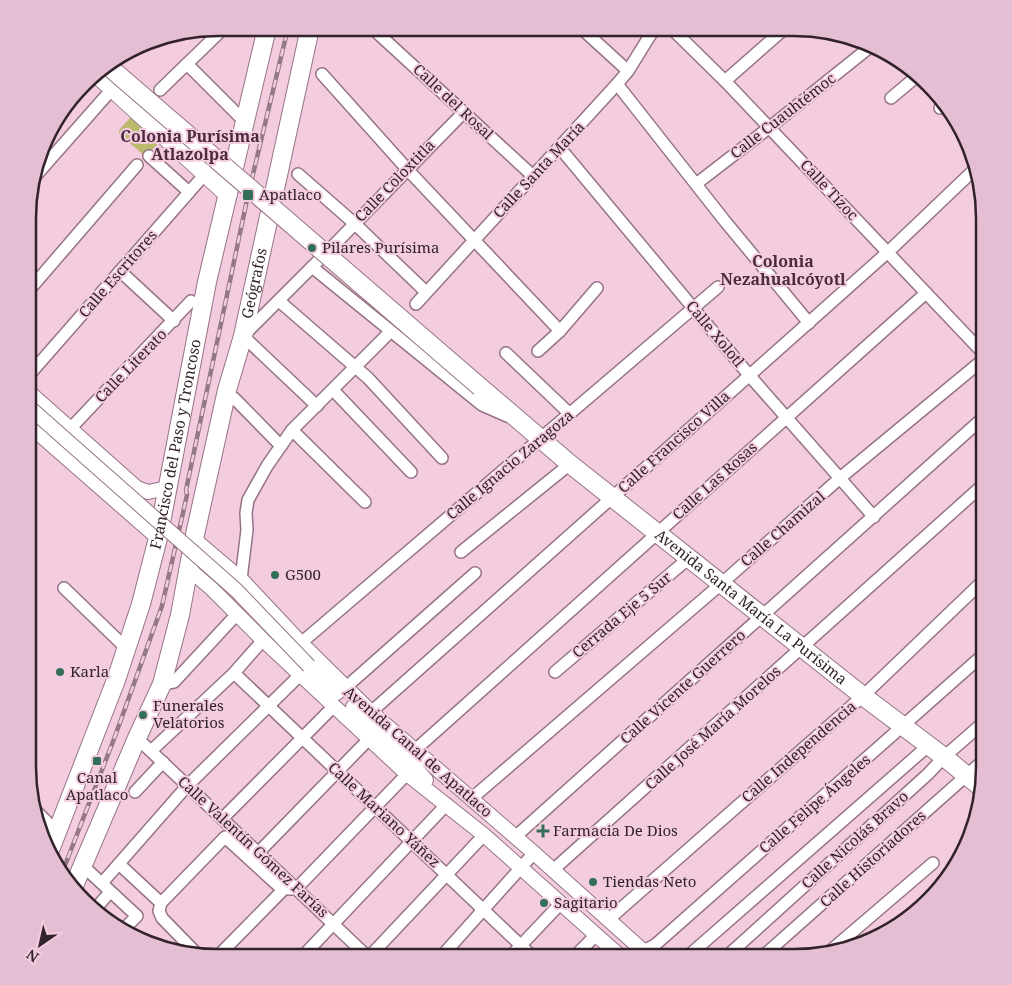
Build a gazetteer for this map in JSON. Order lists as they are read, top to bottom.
{
  "streets": {
    "main road": ["Geógrafos", "Francisco del Paso y Troncoso", "Avenida Santa María La Purísima"],
    "street": [
      "Calle del Rosal",
      "Calle Cuauhtémoc",
      "Calle Santa María",
      "Calle Coloxtitla",
      "Calle Tízoc",
      "Calle Escritores",
      "Calle Xolotl",
      "Calle Literato",
      "Calle Francisco Villa",
      "Calle Ignacio Zaragoza",
      "Calle Las Rosas",
      "Calle Chamizal",
      "Cerrada Eje 5 Sur",
      "Calle Vicente Guerrero",
      "Calle José María Morelos",
      "Avenida Canal de Apatlaco",
      "Calle Independencia",
      "Calle Felipe Ángeles",
      "Calle Mariano Yáñez",
      "Calle Nicolás Bravo",
      "Calle Valentín Gómez Farías",
      "Calle Historiadores"
    ]
  },
  "crossings": [
    ["Calle del Rosal", "Calle Santa María"],
    ["Calle del Rosal", "Calle Coloxtitla"],
    ["Calle Cuauhtémoc", "Calle Tízoc"],
    ["Calle Santa María", "Calle Xolotl"],
    ["Calle Coloxtitla", "Geógrafos"],
    ["Calle Coloxtitla", "Avenida Santa María La Purísima"],
    ["Calle Tízoc", "Calle Francisco Villa"],
    ["Calle Tízoc", "Calle Las Rosas"],
    ["Geógrafos", "Avenida Canal de Apatlaco"],
    ["Calle Xolotl", "Calle Francisco Villa"],
    ["Calle Xolotl", "Calle Ignacio Zaragoza"],
    ["Calle Xolotl", "Calle Las Rosas"],
    ["Calle Xolotl", "Calle Chamizal"],
    ["Calle Xolotl", "Calle Vicente Guerrero"],
    ["Calle Francisco Villa", "Avenida Santa María La Purísima"],
    ["Calle Francisco Villa", "Avenida Canal de Apatlaco"],
    ["Calle Ignacio Zaragoza", "Avenida Santa María La Purísima"],
    ["Calle Ignacio Zaragoza", "Avenida Canal de Apatlaco"],
    ["Calle Las Rosas", "Avenida Santa María La Purísima"],
    ["Calle Las Rosas", "Avenida Canal de Apatlaco"],
    ["Calle Chamizal", "Avenida Santa María La Purísima"],
    ["Calle Chamizal", "Avenida Canal de Apatlaco"],
    ["Avenida Santa María La Purísima", "Cerrada Eje 5 Sur"],
    ["Avenida Santa María La Purísima", "Calle Vicente Guerrero"],
    ["Avenida Santa María La Purísima", "Calle José María Morelos"],
    ["Avenida Santa María La Purísima", "Calle Independencia"],
    ["Avenida Santa María La Purísima", "Calle Felipe Ángeles"],
    ["Avenida Santa María La Purísima", "Calle Nicolás Bravo"],
    ["Avenida Santa María La Purísima", "Calle Historiadores"],
    ["Calle Vicente Guerrero", "Avenida Canal de Apatlaco"],
    ["Calle José María Morelos", "Avenida Canal de Apatlaco"],
    ["Avenida Canal de Apatlaco", "Calle Independencia"]
  ],
  "districts": ["Colonia Purísima Atlazolpa", "Colonia Nezahualcóyotl"],
  "places": {
    "transit": ["Apatlaco", "Canal Apatlaco"],
    "other": [
      "Pilares Purísima",
      "G500",
      "Karla",
      "Funerales Velatorios",
      "Tiendas Neto",
      "Sagitario"
    ],
    "health": ["Farmacia De Dios"]
  },
  "north": "bottom left"
}
